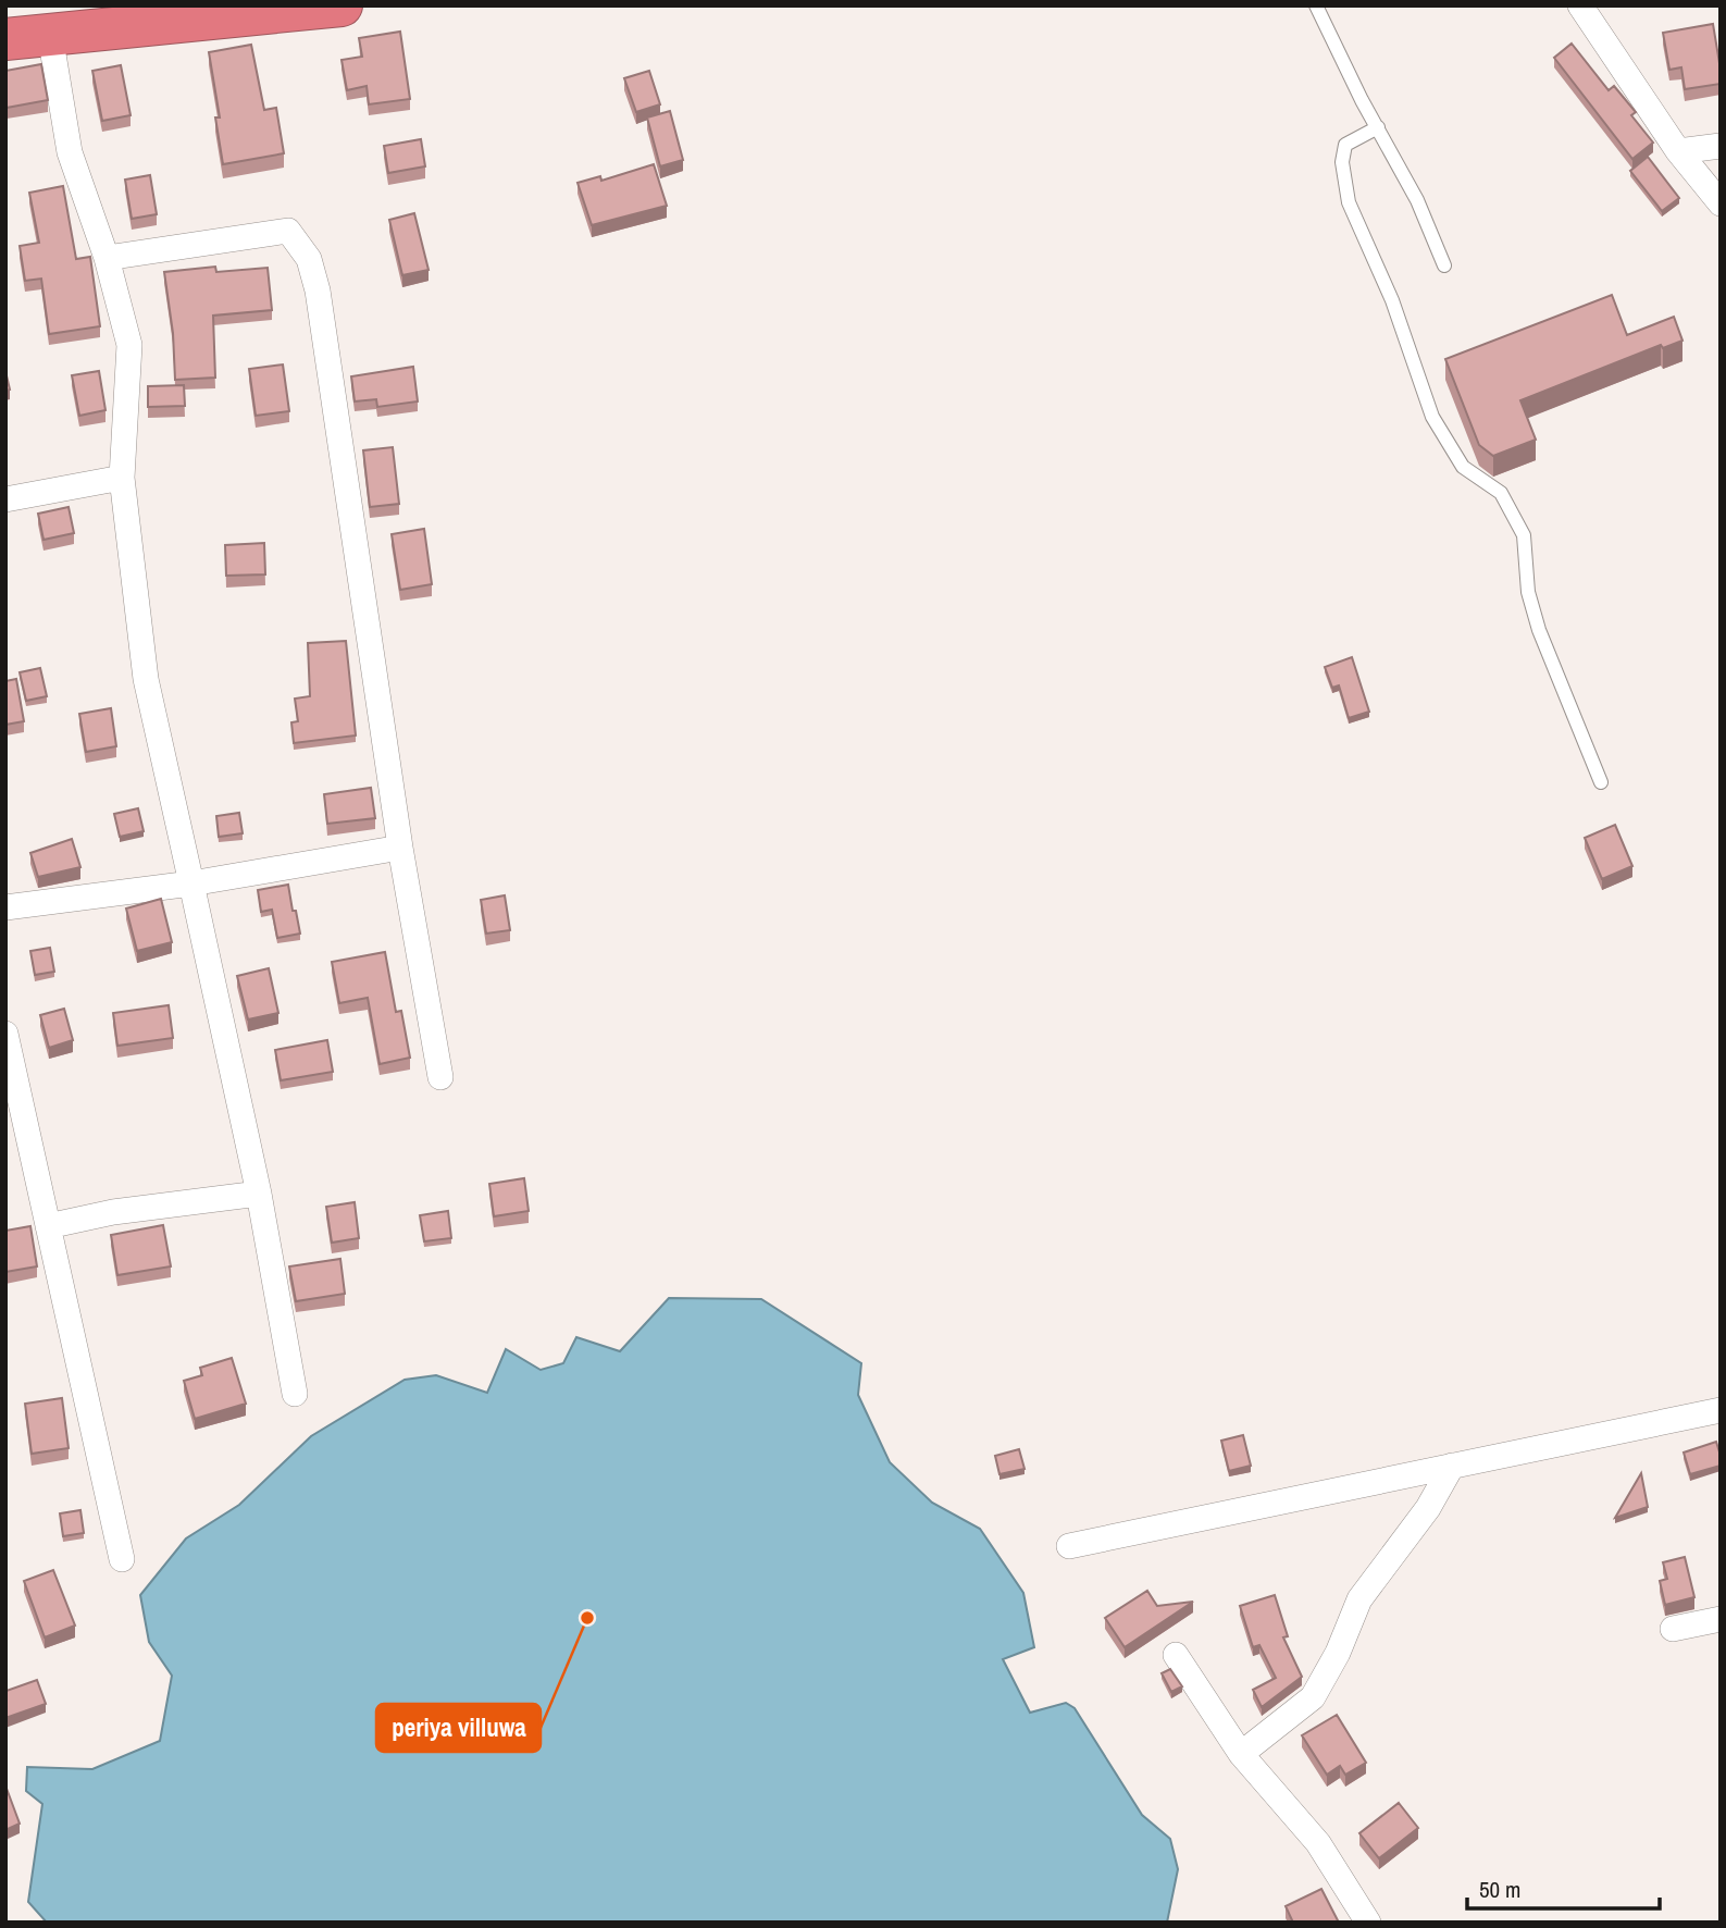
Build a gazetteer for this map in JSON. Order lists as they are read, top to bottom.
{
  "places": ["periya villuwa"],
  "scale_bar": "50 m"
}
